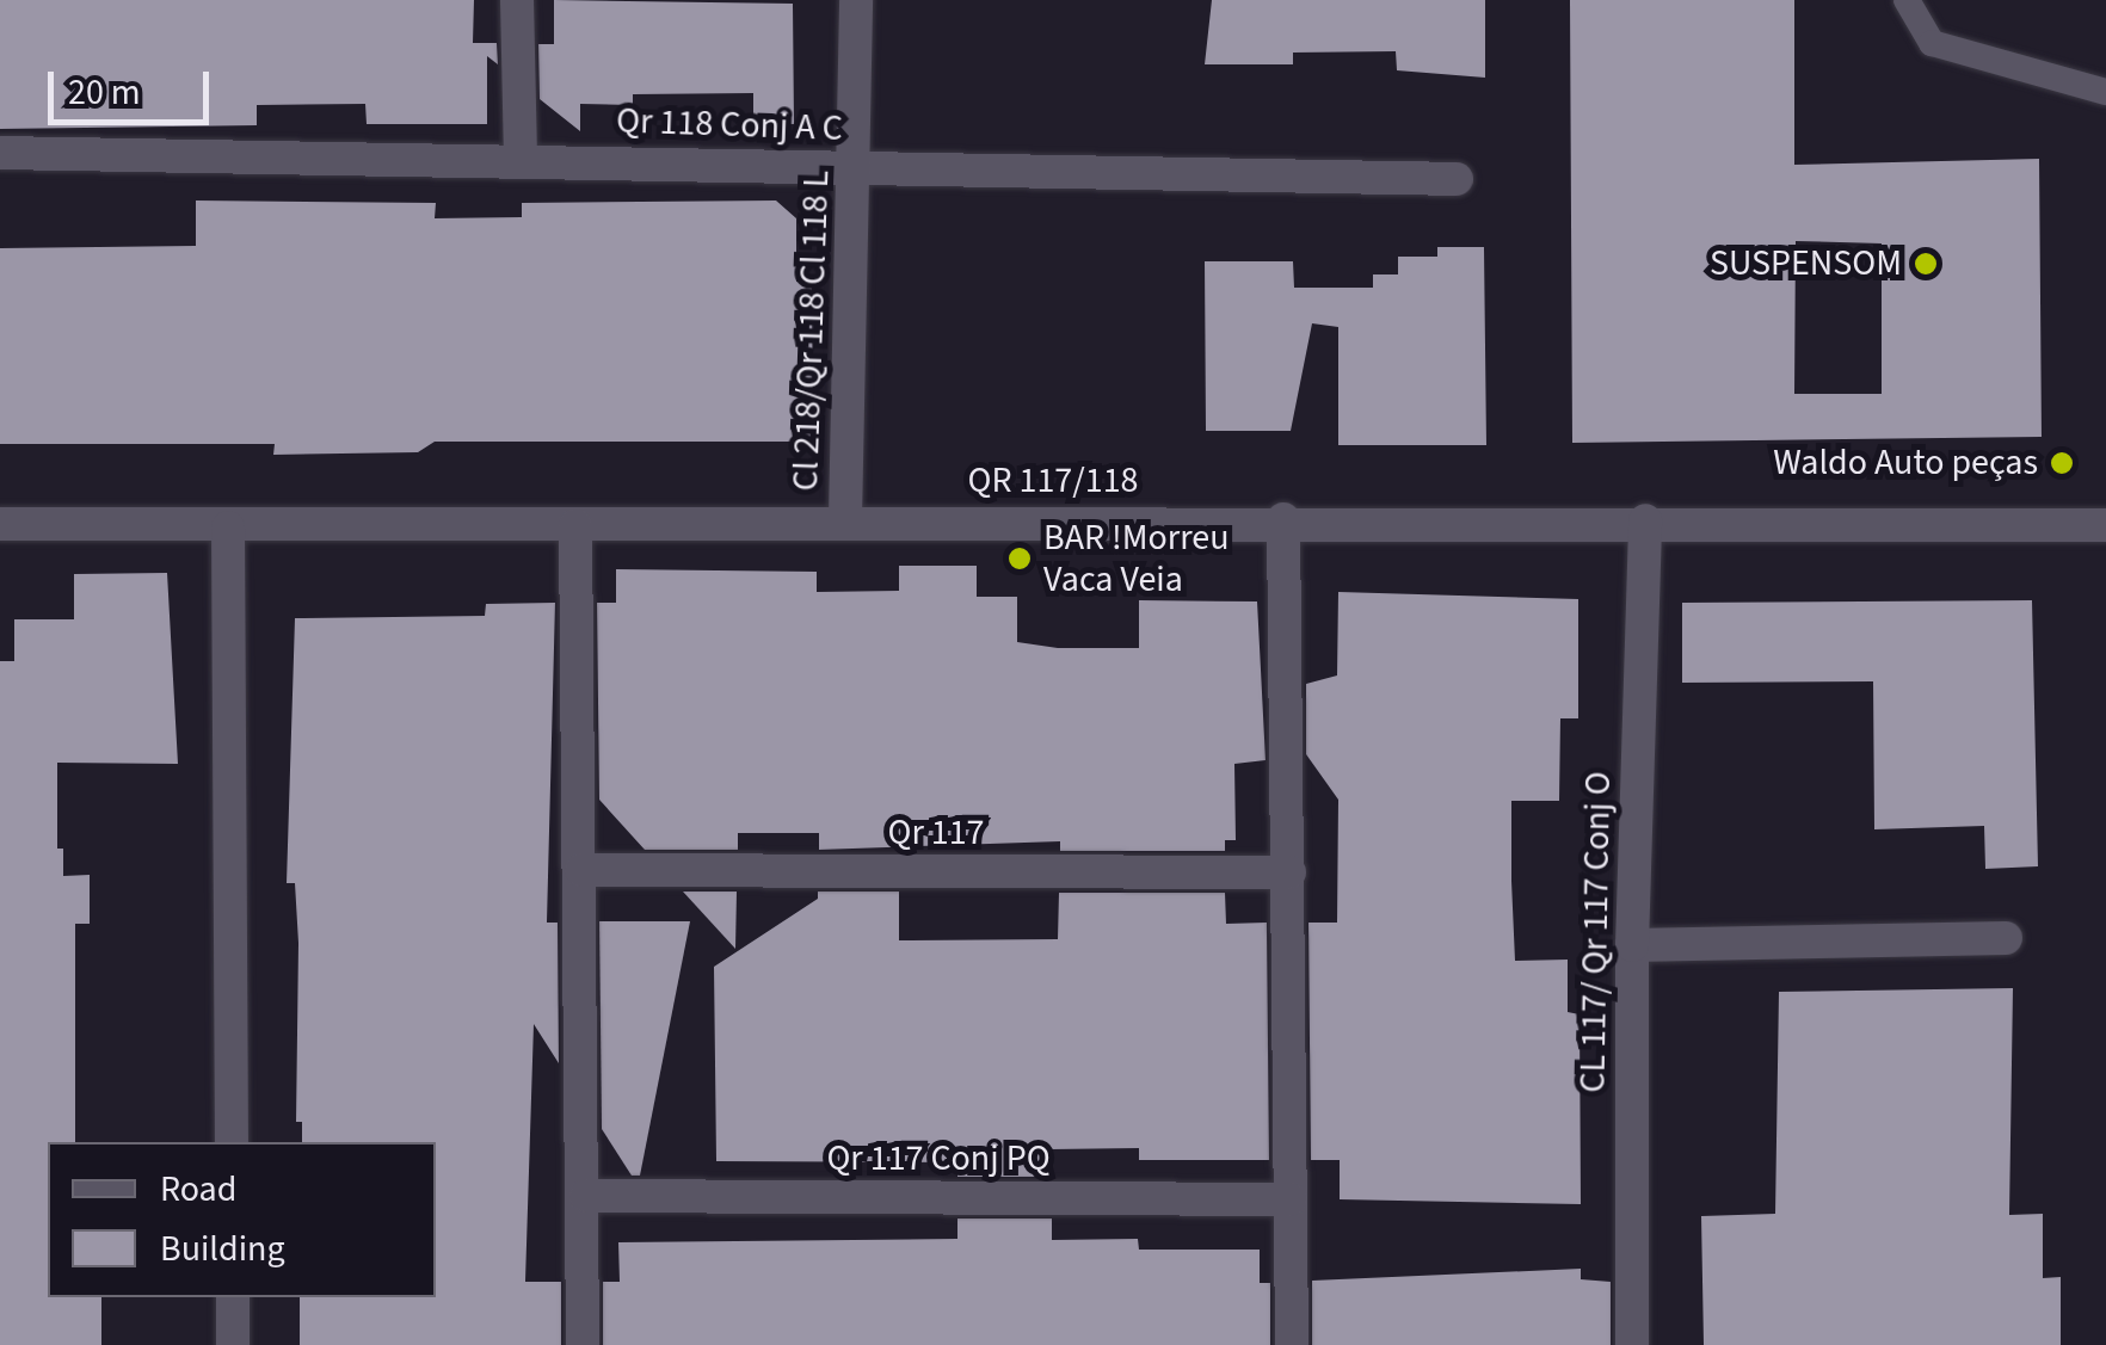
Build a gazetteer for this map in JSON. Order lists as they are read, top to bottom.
{
  "streets": {
    "street": [
      "Qr 118 Conj A C",
      "Cl 218/Qr 118 Cl 118 L",
      "QR 117/118",
      "Qr 117",
      "CL 117/ Qr 117 Conj O",
      "Qr 117 Conj PQ"
    ]
  },
  "crossings": [
    ["Qr 118 Conj A C", "Cl 218/Qr 118 Cl 118 L"],
    ["Cl 218/Qr 118 Cl 118 L", "QR 117/118"],
    ["QR 117/118", "CL 117/ Qr 117 Conj O"]
  ],
  "places": ["SUSPENSOM", "Waldo Auto peças", "BAR !Morreu Vaca Veia"],
  "legend": ["Road", "Building"],
  "scale_bar": "20 m"
}
